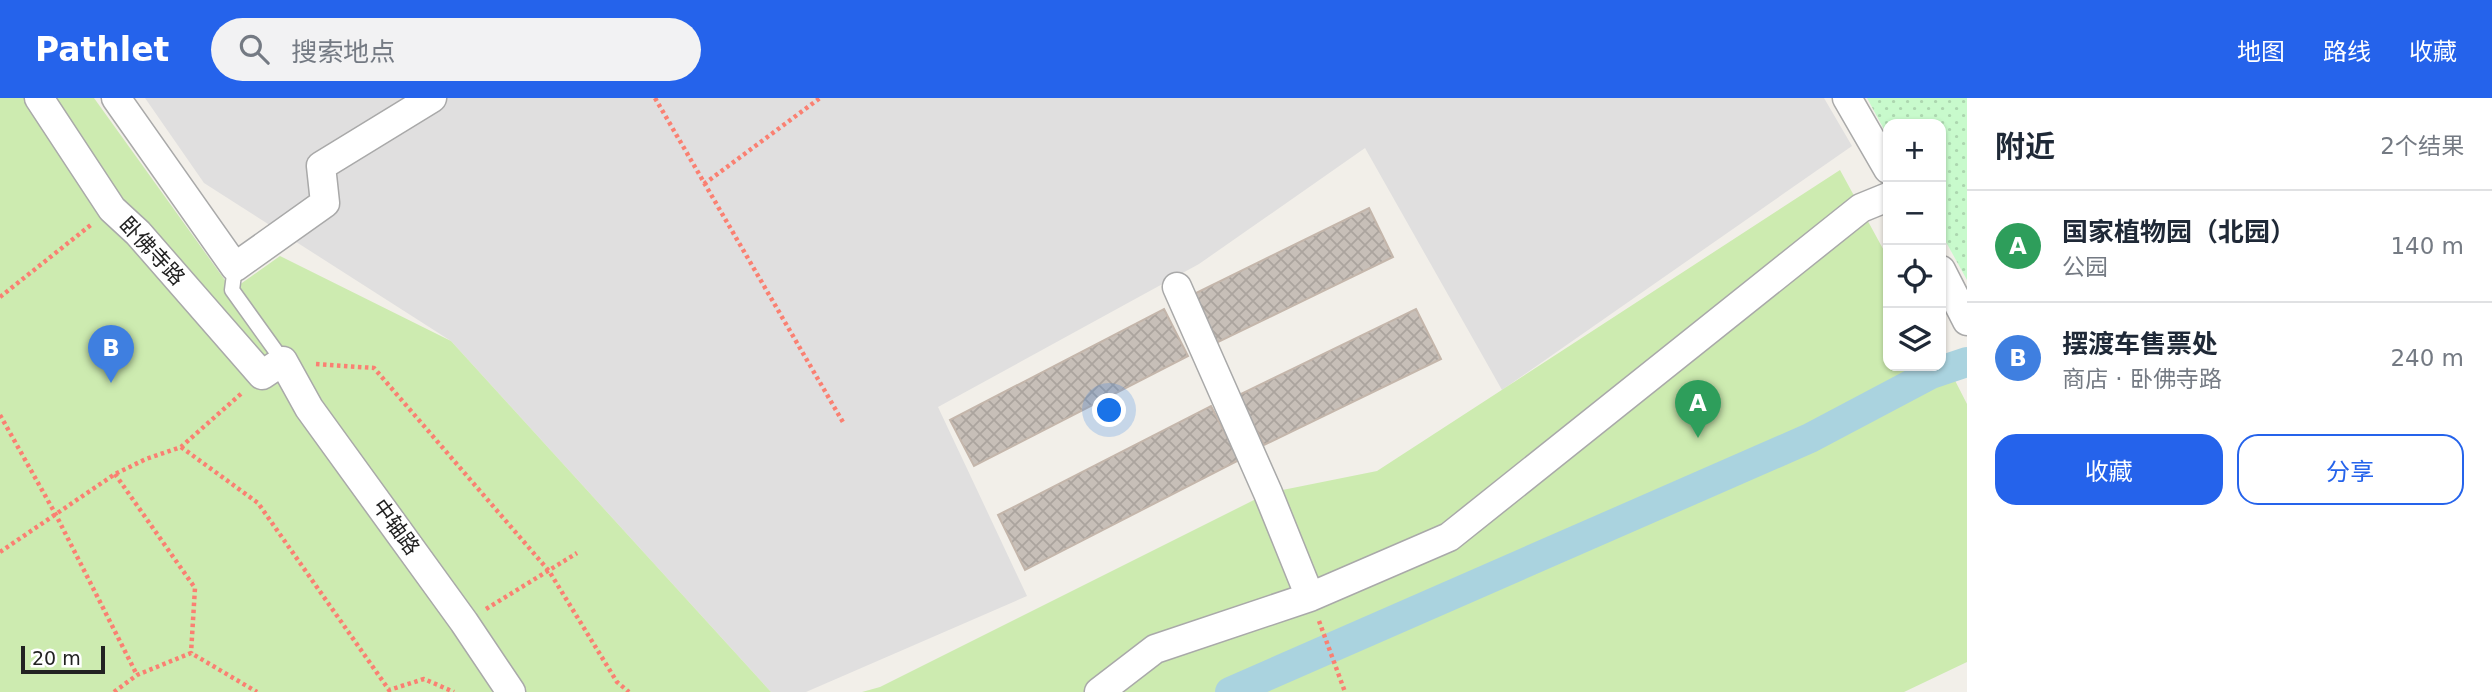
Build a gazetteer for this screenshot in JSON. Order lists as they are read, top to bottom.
{
  "streets": {
    "street": ["卧佛寺路", "中轴路"]
  },
  "crossings": [
    ["卧佛寺路", "中轴路"]
  ],
  "scale_bar": "20 m",
  "page": {
    "header": "Pathlet",
    "search": "搜索地点",
    "nav": ["地图", "路线", "收藏"],
    "heading": ["附近", "2个结果"],
    "map_buttons": ["+", "−"],
    "list": [
      {
        "mark": "A",
        "name": "国家植物园（北园）",
        "note": "公园",
        "value": "140 m"
      },
      {
        "mark": "B",
        "name": "摆渡车售票处",
        "note": "商店 · 卧佛寺路",
        "value": "240 m"
      }
    ],
    "pins": ["B", "A"],
    "buttons": ["收藏", "分享"],
    "scale": "20 m"
  }
}
